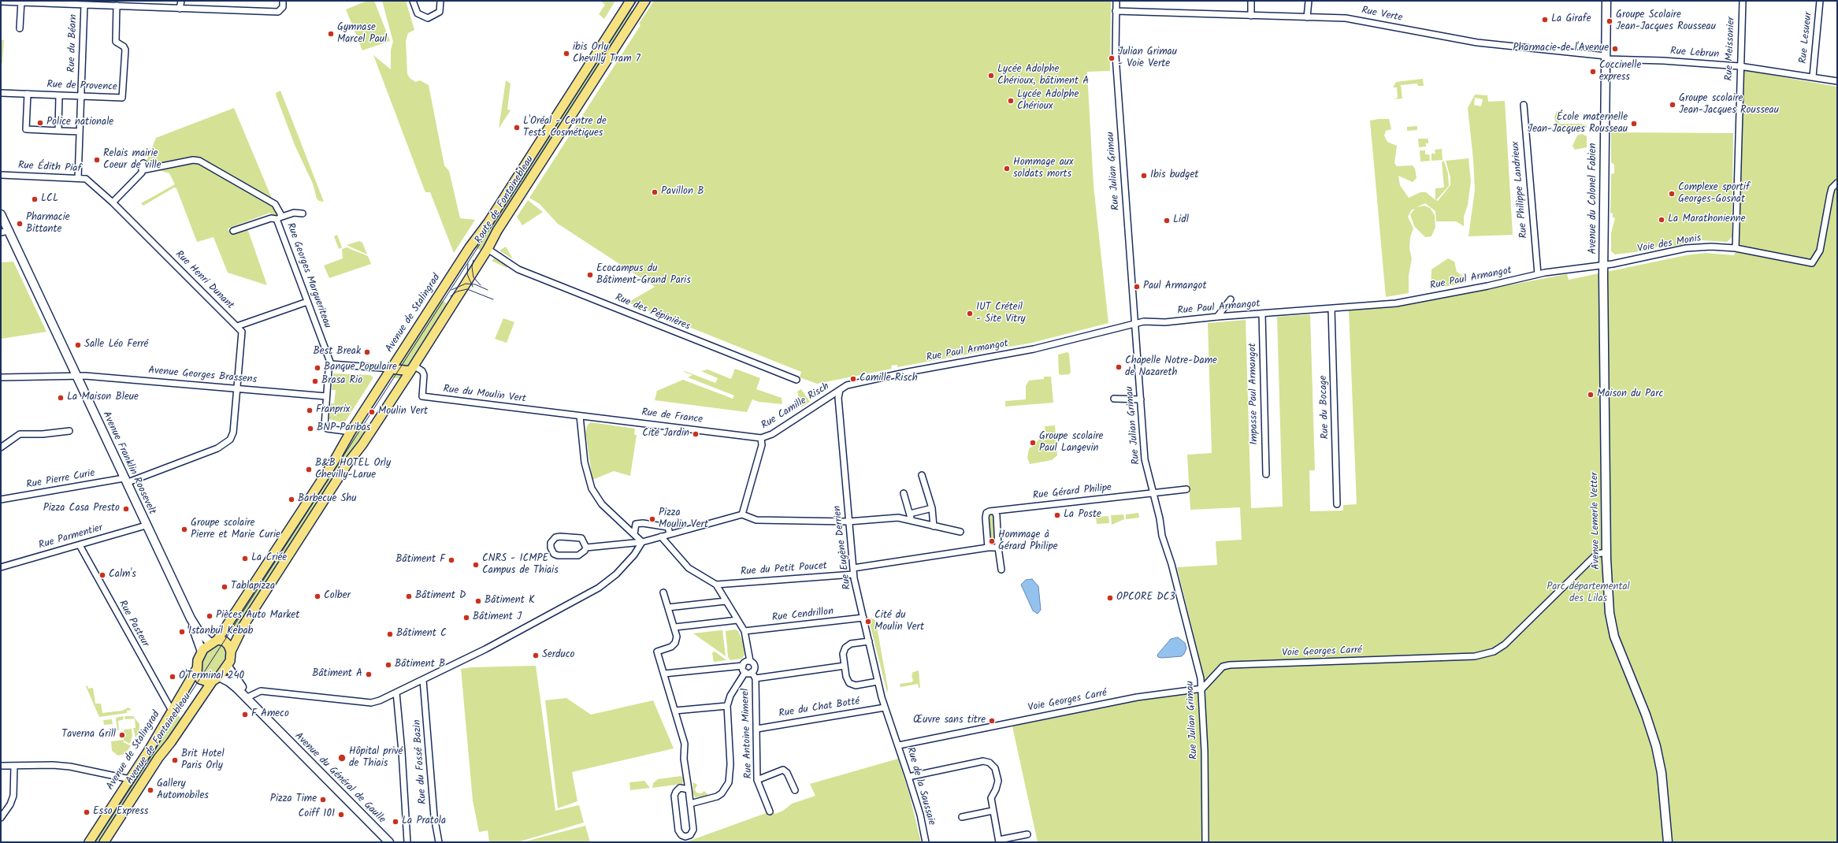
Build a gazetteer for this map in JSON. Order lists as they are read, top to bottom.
{
  "streets": {
    "main road": ["Route de Fontainebleau", "Avenue de Stalingrad", "Avenue de Fontainebleau"],
    "street": [
      "Rue Verte",
      "Rue Lesueur",
      "Rue du Béarn",
      "Rue Meissonier",
      "Rue Lebrun",
      "Rue de Provence",
      "Rue Édith Piaf",
      "Rue Julian Grimau",
      "Rue Philippe Landrieux",
      "Avenue du Colonel Fabien",
      "Voie des Monis",
      "Rue Georges Margueriteau",
      "Rue Paul Armangot",
      "Rue Henri Dunant",
      "Rue des Pépinières",
      "Avenue Georges Brassens",
      "Impasse Paul Armangot",
      "Rue du Moulin Vert",
      "Rue Camille Risch",
      "Rue du Bocage",
      "Rue de France",
      "Avenue Franklin Roosevelt",
      "Rue Pierre Curie",
      "Rue Gérard Philipe",
      "Avenue Lemerle Vetter",
      "Rue Parmentier",
      "Rue Eugène Derrien",
      "Rue du Petit Poucet",
      "Rue Cendrillon",
      "Rue Pasteur",
      "Voie Georges Carré",
      "Rue du Chat Botté",
      "Rue Antoine Mimerel",
      "Rue du Fossé Bazin",
      "Avenue du Général de Gaulle",
      "Rue de la Saussaie"
    ]
  },
  "crossings": [
    ["Rue Verte", "Rue Lebrun"],
    ["Rue Verte", "Rue Julian Grimau"],
    ["Rue Verte", "Avenue du Colonel Fabien"],
    ["Rue Lesueur", "Rue Lebrun"],
    ["Rue du Béarn", "Rue de Provence"],
    ["Rue du Béarn", "Rue Édith Piaf"],
    ["Rue Meissonier", "Rue Lebrun"],
    ["Rue Meissonier", "Voie des Monis"],
    ["Rue Lebrun", "Avenue du Colonel Fabien"],
    ["Rue Édith Piaf", "Rue Henri Dunant"],
    ["Rue Julian Grimau", "Rue Paul Armangot"],
    ["Rue Julian Grimau", "Rue Gérard Philipe"],
    ["Rue Julian Grimau", "Voie Georges Carré"],
    ["Rue Philippe Landrieux", "Rue Paul Armangot"],
    ["Avenue du Colonel Fabien", "Voie des Monis"],
    ["Avenue du Colonel Fabien", "Rue Paul Armangot"],
    ["Avenue du Colonel Fabien", "Avenue Lemerle Vetter"],
    ["Route de Fontainebleau", "Rue des Pépinières"],
    ["Route de Fontainebleau", "Avenue de Stalingrad"],
    ["Route de Fontainebleau", "Rue du Moulin Vert"],
    ["Route de Fontainebleau", "Avenue Franklin Roosevelt"],
    ["Route de Fontainebleau", "Avenue de Fontainebleau"],
    ["Route de Fontainebleau", "Avenue du Général de Gaulle"],
    ["Voie des Monis", "Rue Paul Armangot"],
    ["Voie des Monis", "Avenue Lemerle Vetter"],
    ["Rue Paul Armangot", "Impasse Paul Armangot"],
    ["Rue Paul Armangot", "Rue Camille Risch"],
    ["Rue Paul Armangot", "Rue du Bocage"],
    ["Rue Paul Armangot", "Avenue Lemerle Vetter"],
    ["Rue Paul Armangot", "Rue Eugène Derrien"],
    ["Rue Henri Dunant", "Avenue Georges Brassens"],
    ["Rue Henri Dunant", "Rue Pierre Curie"],
    ["Avenue de Stalingrad", "Avenue Franklin Roosevelt"],
    ["Avenue de Stalingrad", "Rue Pasteur"],
    ["Avenue de Stalingrad", "Avenue de Fontainebleau"],
    ["Avenue de Stalingrad", "Avenue du Général de Gaulle"],
    ["Avenue Georges Brassens", "Avenue Franklin Roosevelt"],
    ["Avenue Georges Brassens", "Rue Pierre Curie"],
    ["Rue du Moulin Vert", "Rue de France"],
    ["Rue Camille Risch", "Rue de France"],
    ["Rue Camille Risch", "Rue Eugène Derrien"],
    ["Avenue Franklin Roosevelt", "Rue Pierre Curie"],
    ["Avenue Franklin Roosevelt", "Rue Parmentier"],
    ["Avenue Franklin Roosevelt", "Avenue de Fontainebleau"],
    ["Avenue Franklin Roosevelt", "Avenue du Général de Gaulle"],
    ["Avenue Lemerle Vetter", "Voie Georges Carré"],
    ["Rue Parmentier", "Rue Pasteur"],
    ["Rue Eugène Derrien", "Rue du Petit Poucet"],
    ["Rue Eugène Derrien", "Rue Cendrillon"],
    ["Rue Eugène Derrien", "Rue du Chat Botté"],
    ["Rue Eugène Derrien", "Rue de la Saussaie"],
    ["Voie Georges Carré", "Rue de la Saussaie"],
    ["Rue du Chat Botté", "Rue Antoine Mimerel"],
    ["Avenue de Fontainebleau", "Avenue du Général de Gaulle"]
  ],
  "parks": ["Parc départemental des Lilas"],
  "places": [
    "La Girafe",
    "Groupe Scolaire Jean-Jacques Rousseau",
    "Gymnase Marcel Paul",
    "Pharmacie de l'Avenue",
    "ibis Orly Chevilly Tram 7",
    "Julian Grimau - Voie Verte",
    "Coccinelle express",
    "Lycée Adolphe Chérioux, bâtiment A",
    "Lycée Adolphe Chérioux",
    "Groupe scolaire Jean-Jacques Rousseau",
    "Police nationale",
    "École maternelle Jean-Jacques Rousseau",
    "L'Oréal - Centre de Tests Cosmétiques",
    "Relais mairie Coeur de ville",
    "Hommage aux soldats morts",
    "Ibis budget",
    "Pavillon B",
    "Complexe sportif Georges-Gosnat",
    "LCL",
    "La Marathonienne",
    "Lidl",
    "Pharmacie Bittante",
    "Ecocampus du Bâtiment-Grand Paris",
    "Paul Armangot",
    "IUT Créteil - Site Vitry",
    "Salle Léo Ferré",
    "Best Break",
    "Chapelle Notre-Dame de Nazareth",
    "Banque Populaire",
    "Camille Risch",
    "Brasa Rio",
    "Maison du Parc",
    "La Maison Bleue",
    "Franprix",
    "Moulin Vert",
    "BNP Paribas",
    "Cité Jardin",
    "Groupe scolaire Paul Langevin",
    "B&B HOTEL Orly Chevilly-Larue",
    "Barbecue Shu",
    "Pizza Casa Presto",
    "La Poste",
    "Pizza Moulin Vert",
    "Groupe scolaire Pierre et Marie Curie",
    "Hommage à Gérard Philipe",
    "La Criée",
    "Bâtiment F",
    "CNRS - ICMPE Campus de Thiais",
    "Calm's",
    "Tablapizza",
    "Colber",
    "Bâtiment D",
    "OPCORE DC3",
    "Bâtiment K",
    "Pièces Auto Market",
    "Bâtiment J",
    "Cité du Moulin Vert",
    "Istanbul Kebab",
    "Bâtiment C",
    "Serduco",
    "Bâtiment B",
    "Bâtiment A",
    "O'Terminal 240",
    "F Ameco",
    "Œuvre sans titre",
    "Taverna Grill",
    "Hôpital privé de Thiais",
    "Brit Hotel Paris Orly",
    "Gallery Automobiles",
    "Pizza Time",
    "Esso Express",
    "Coiff 101",
    "La Pratola"
  ]
}
